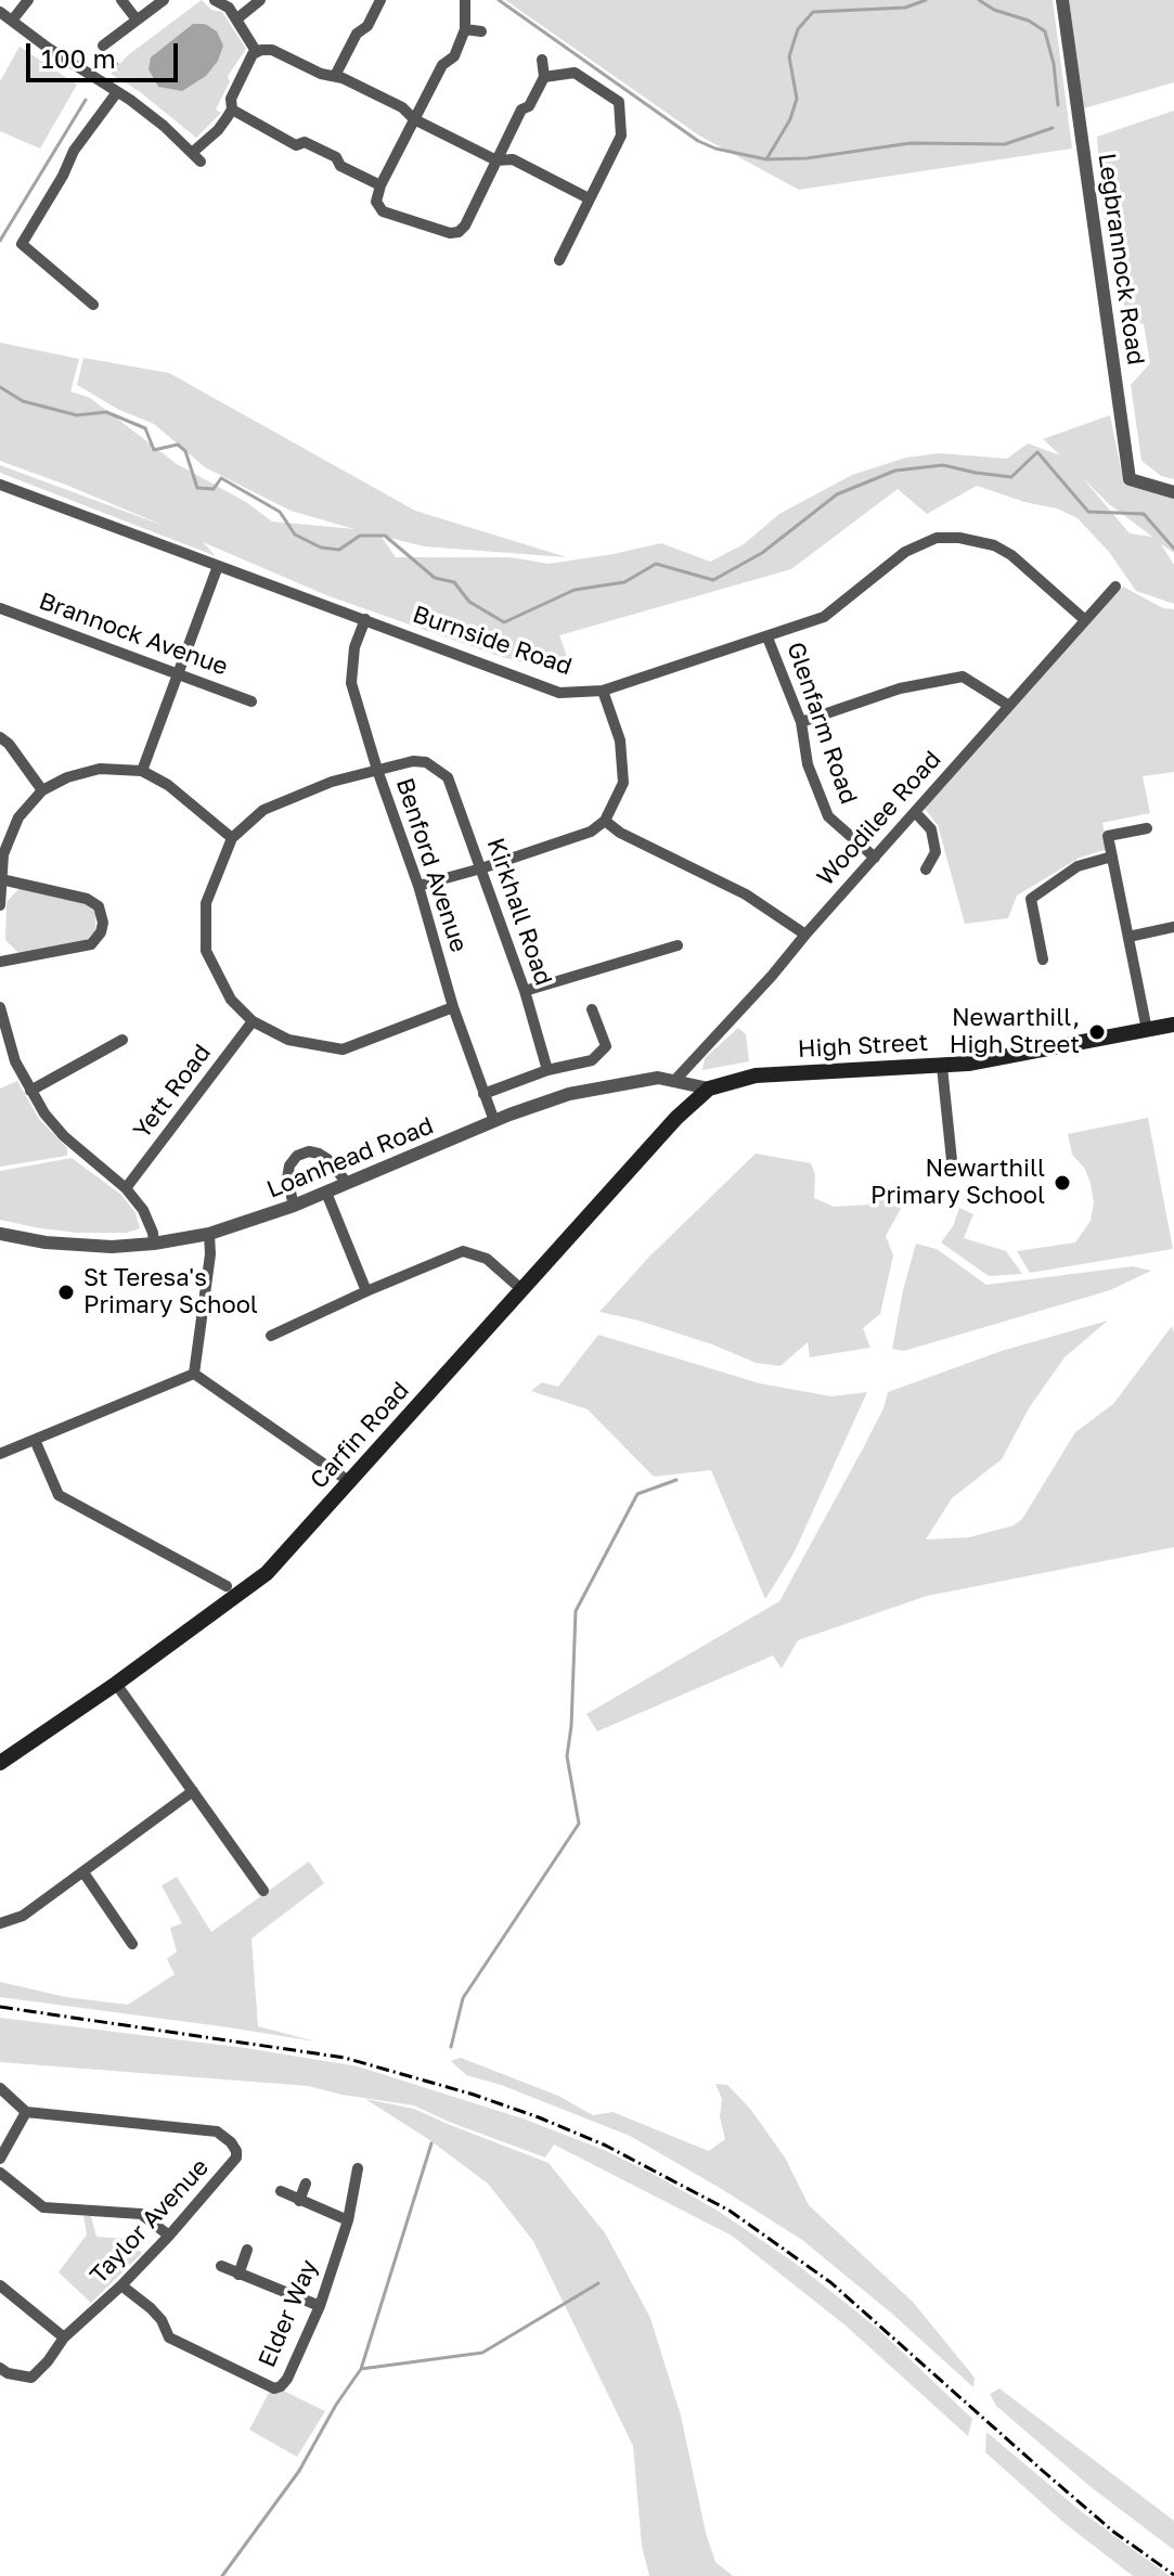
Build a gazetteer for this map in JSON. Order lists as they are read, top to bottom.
{
  "streets": {
    "main road": ["High Street", "Carfin Road"],
    "street": [
      "Legbrannock Road",
      "Brannock Avenue",
      "Burnside Road",
      "Glenfarm Road",
      "Woodilee Road",
      "Benford Avenue",
      "Kirkhall Road",
      "Yett Road",
      "Loanhead Road",
      "Taylor Avenue",
      "Elder Way"
    ]
  },
  "crossings": [
    ["Burnside Road", "Glenfarm Road"],
    ["Burnside Road", "Woodilee Road"],
    ["Burnside Road", "Benford Avenue"],
    ["Glenfarm Road", "Woodilee Road"],
    ["Woodilee Road", "Loanhead Road"],
    ["Benford Avenue", "Kirkhall Road"],
    ["Benford Avenue", "Yett Road"],
    ["Benford Avenue", "Loanhead Road"],
    ["Kirkhall Road", "Yett Road"],
    ["High Street", "Loanhead Road"],
    ["High Street", "Carfin Road"],
    ["Loanhead Road", "Carfin Road"],
    ["Taylor Avenue", "Elder Way"]
  ],
  "places": ["Newarthill, High Street", "Newarthill Primary School", "St Teresa's Primary School"],
  "scale_bar": "100 m"
}
